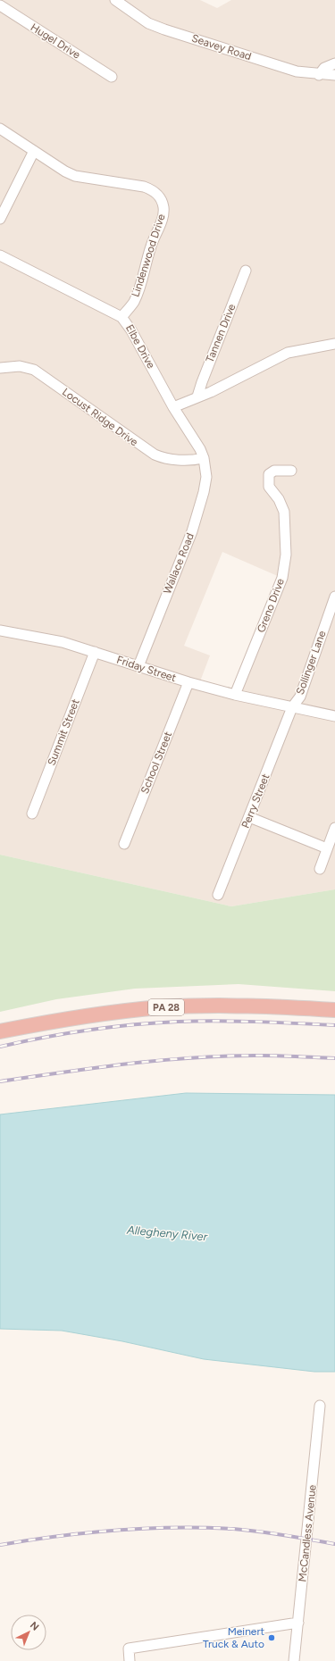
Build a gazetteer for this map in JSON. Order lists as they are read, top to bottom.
{
  "streets": {
    "highway": ["PA 28"],
    "street": [
      "Hugel Drive",
      "Seavey Road",
      "Lindenwood Drive",
      "Tannen Drive",
      "Elbe Drive",
      "Locust Ridge Drive",
      "Wallace Road",
      "Greno Drive",
      "Sollinger Lane",
      "Friday Street",
      "Summit Street",
      "School Street",
      "Perry Street",
      "McCandless Avenue"
    ]
  },
  "crossings": [
    ["Lindenwood Drive", "Elbe Drive"],
    ["Elbe Drive", "Locust Ridge Drive"],
    ["Elbe Drive", "Wallace Road"],
    ["Locust Ridge Drive", "Wallace Road"],
    ["Wallace Road", "Friday Street"],
    ["Greno Drive", "Friday Street"],
    ["Sollinger Lane", "Friday Street"],
    ["Sollinger Lane", "Perry Street"],
    ["Friday Street", "Summit Street"],
    ["Friday Street", "School Street"],
    ["Friday Street", "Perry Street"]
  ],
  "water": ["Allegheny River"],
  "places": ["Meinert Truck & Auto"],
  "north": "top right"
}
